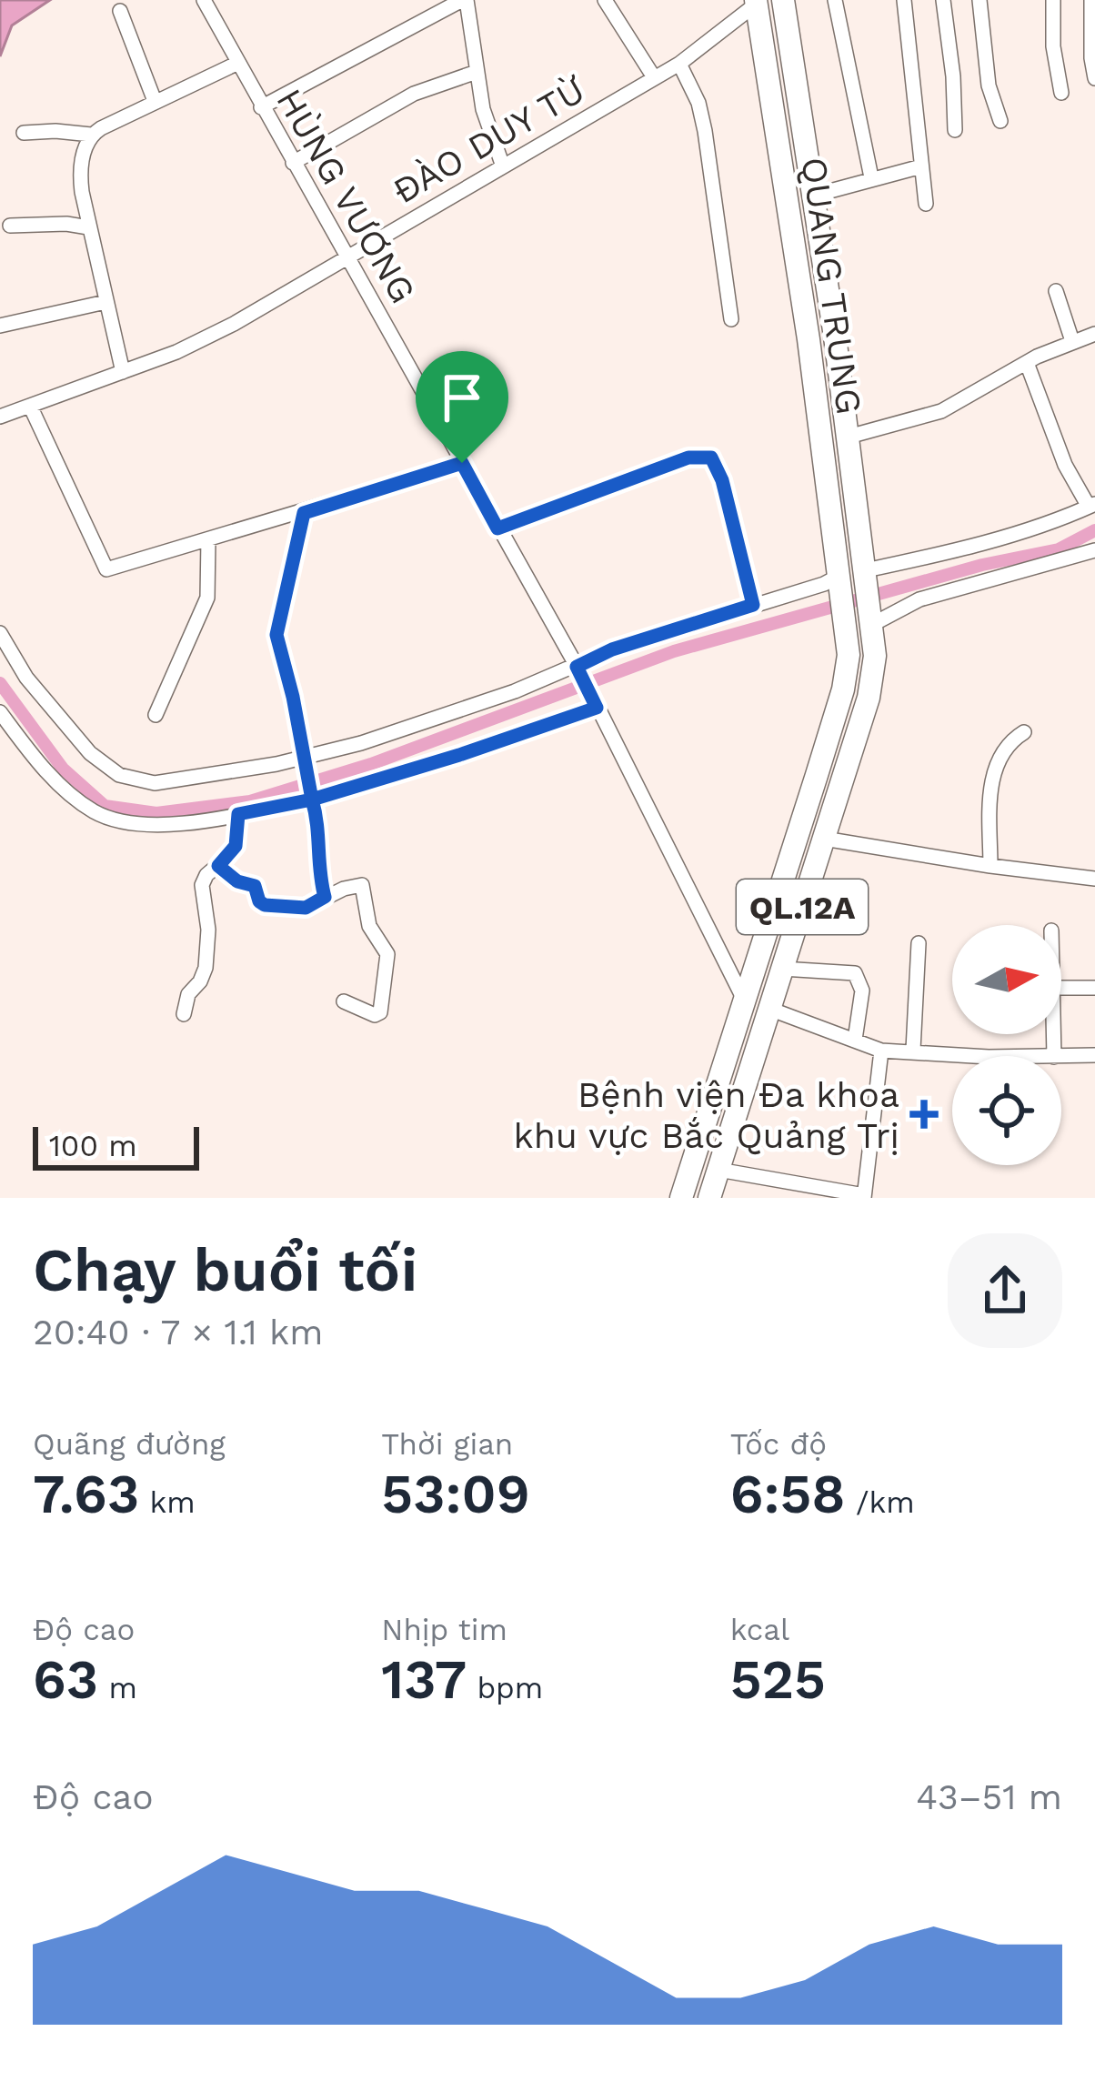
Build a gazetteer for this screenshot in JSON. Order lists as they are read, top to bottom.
{
  "streets": {
    "highway": ["QUANG TRUNG", "QL.12A"],
    "street": ["ĐÀO DUY TỪ", "HÙNG VƯƠNG"]
  },
  "crossings": [
    ["ĐÀO DUY TỪ", "HÙNG VƯƠNG"],
    ["ĐÀO DUY TỪ", "QUANG TRUNG"],
    ["HÙNG VƯƠNG", "QL.12A"],
    ["QUANG TRUNG", "QL.12A"]
  ],
  "places": {
    "health": ["Bệnh viện Đa khoa khu vực Bắc Quảng Trị"]
  },
  "scale_bar": "100 m",
  "north": "right",
  "page": {
    "scale": "100 m",
    "heading": ["Chạy buổi tối", "20:40 · 7 × 1.1 km"],
    "stats": [
      ["Quãng đường", "7.63 km"],
      ["Thời gian", "53:09"],
      ["Tốc độ", "6:58 /km"],
      ["Độ cao", "63 m"],
      ["Nhịp tim", "137 bpm"],
      ["kcal", "525"]
    ],
    "chart": ["Độ cao", "43–51 m"]
  }
}
